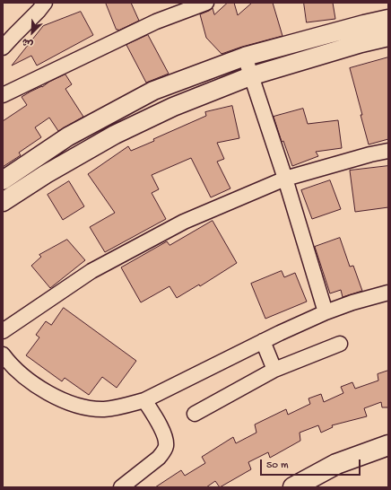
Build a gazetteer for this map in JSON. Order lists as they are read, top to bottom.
{
  "scale_bar": "50 m",
  "north": "bottom left"
}
